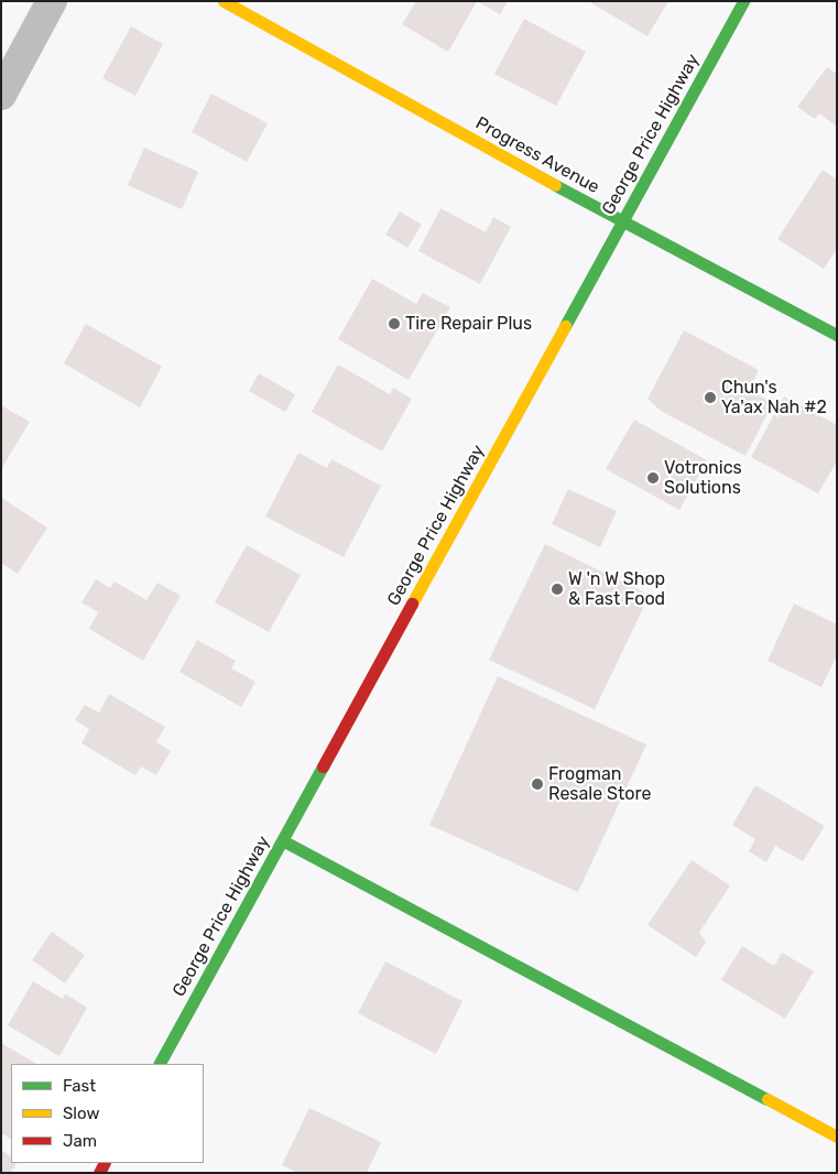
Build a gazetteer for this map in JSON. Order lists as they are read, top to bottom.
{
  "streets": {
    "main road": ["George Price Highway", "Progress Avenue"]
  },
  "crossings": [
    ["George Price Highway", "Progress Avenue"]
  ],
  "places": [
    "Tire Repair Plus",
    "Chun's Ya'ax Nah #2",
    "Votronics Solutions",
    "W 'n W Shop & Fast Food",
    "Frogman Resale Store"
  ],
  "legend": ["Fast", "Slow", "Jam"]
}
